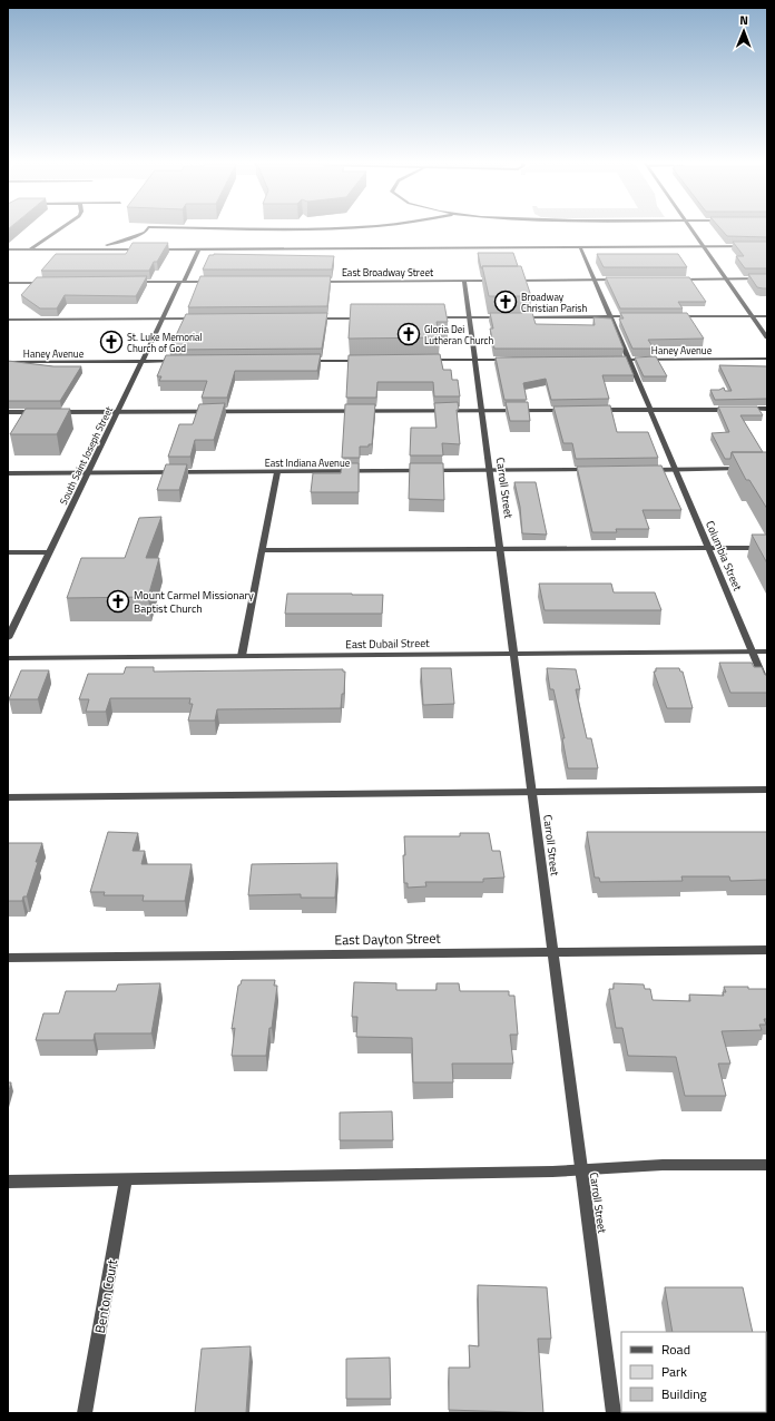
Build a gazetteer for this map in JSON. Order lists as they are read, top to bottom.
{
  "streets": {
    "street": [
      "East Broadway Street",
      "Haney Avenue",
      "South Saint Joseph Street",
      "East Indiana Avenue",
      "Carroll Street",
      "Columbia Street",
      "East Dubail Street",
      "East Dayton Street",
      "Benton Court"
    ]
  },
  "crossings": [
    ["East Broadway Street", "Carroll Street"],
    ["Haney Avenue", "South Saint Joseph Street"],
    ["Haney Avenue", "Columbia Street"],
    ["South Saint Joseph Street", "East Indiana Avenue"],
    ["East Indiana Avenue", "Carroll Street"],
    ["Carroll Street", "East Dubail Street"],
    ["Carroll Street", "East Dayton Street"],
    ["Columbia Street", "East Dubail Street"]
  ],
  "places": {
    "church": [
      "Broadway Christian Parish",
      "Gloria Dei Lutheran Church",
      "St. Luke Memorial Church of God",
      "Mount Carmel Missionary Baptist Church"
    ]
  },
  "legend": ["Road", "Park", "Building"],
  "north": "top"
}
